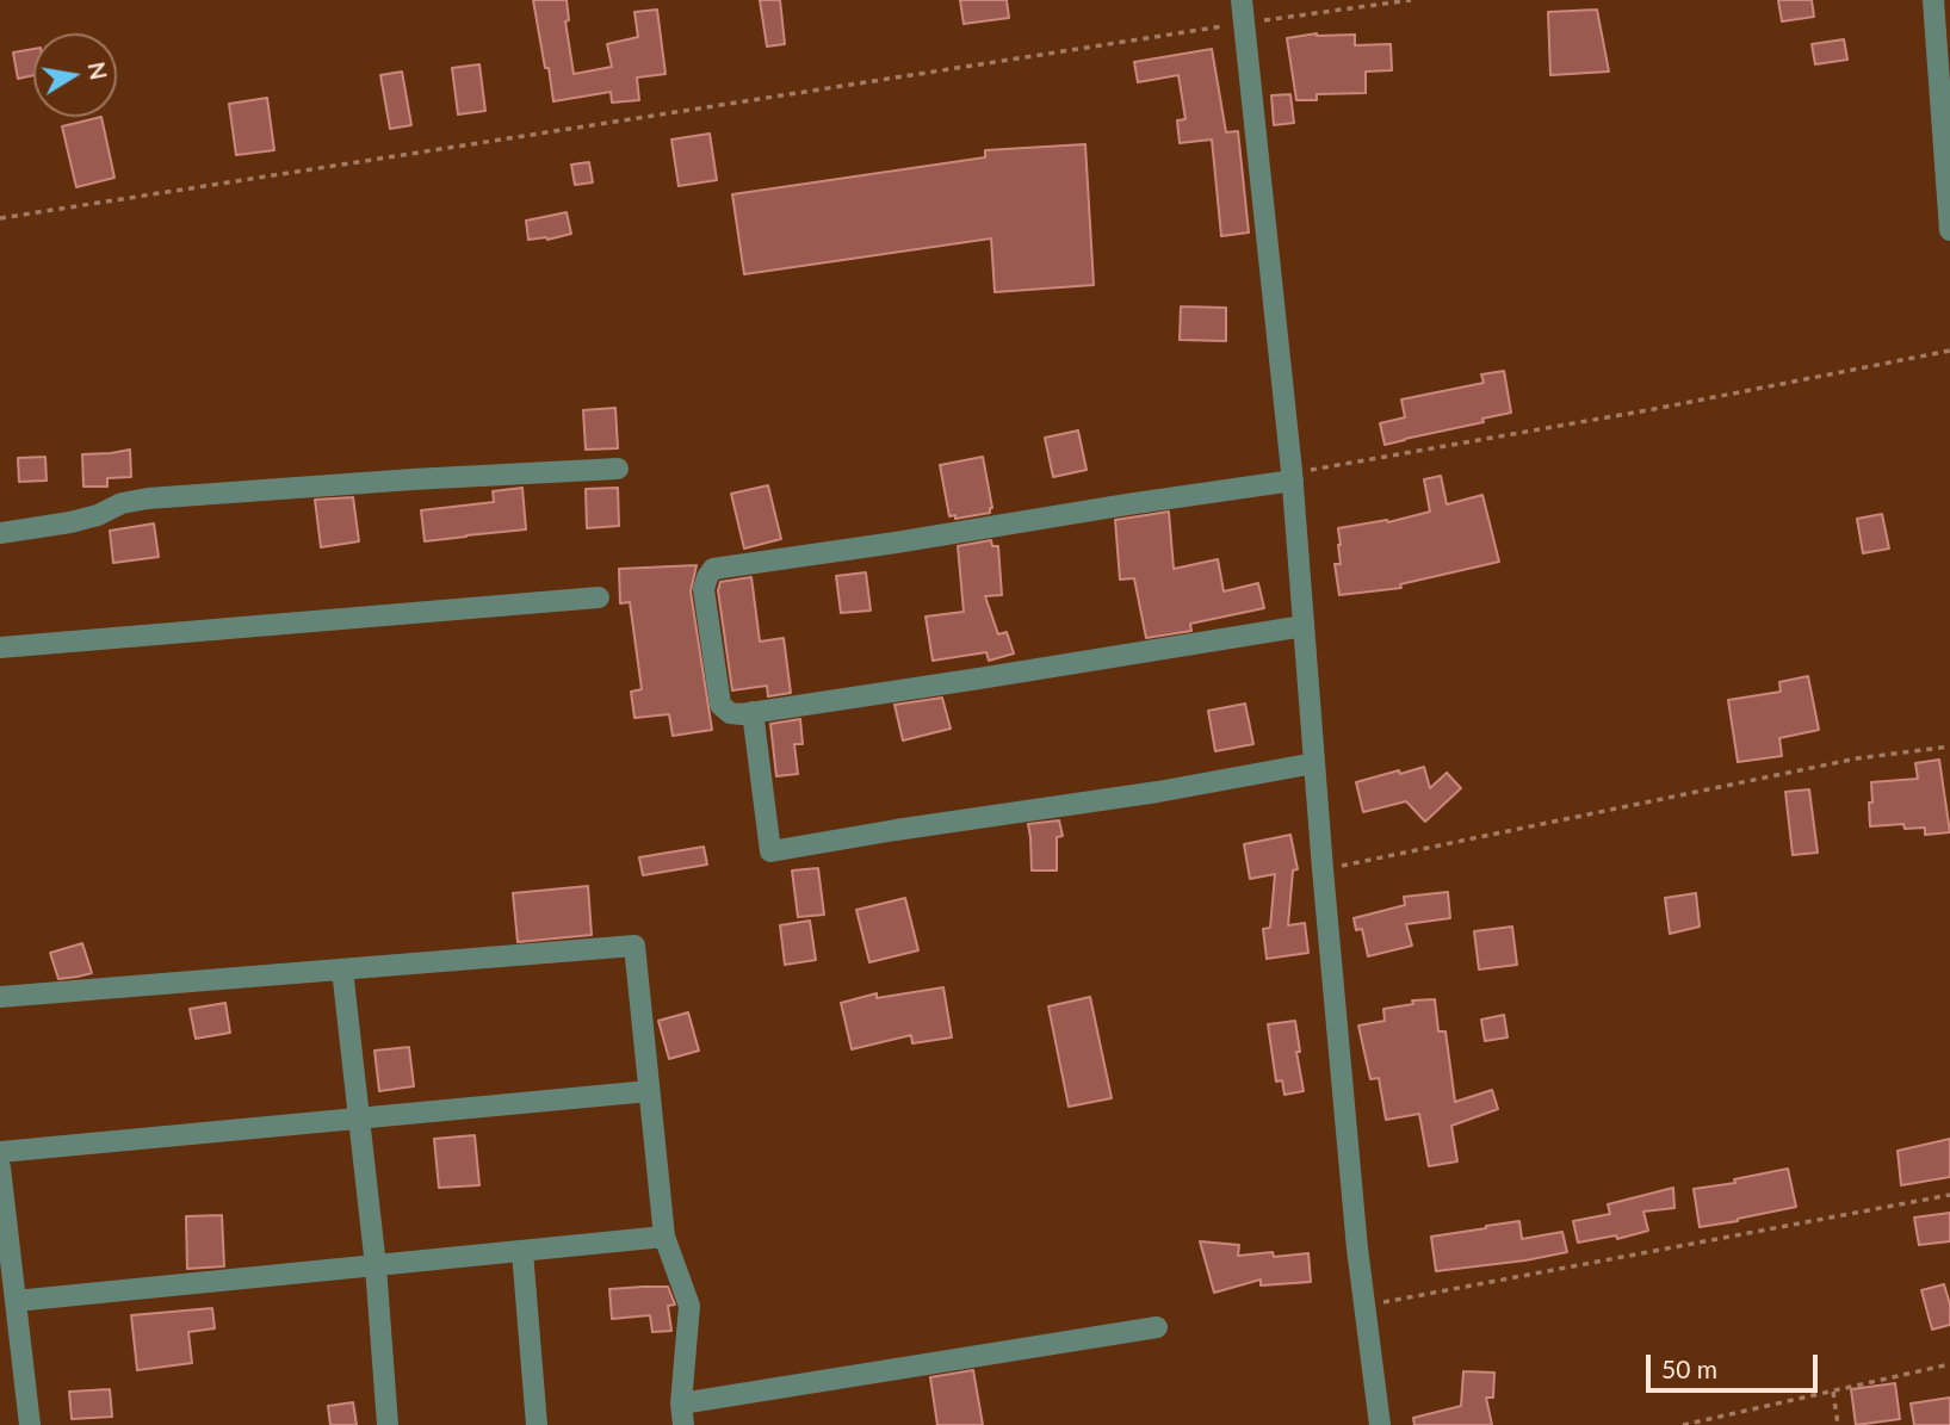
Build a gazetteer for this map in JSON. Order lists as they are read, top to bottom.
{
  "scale_bar": "50 m",
  "north": "right"
}
